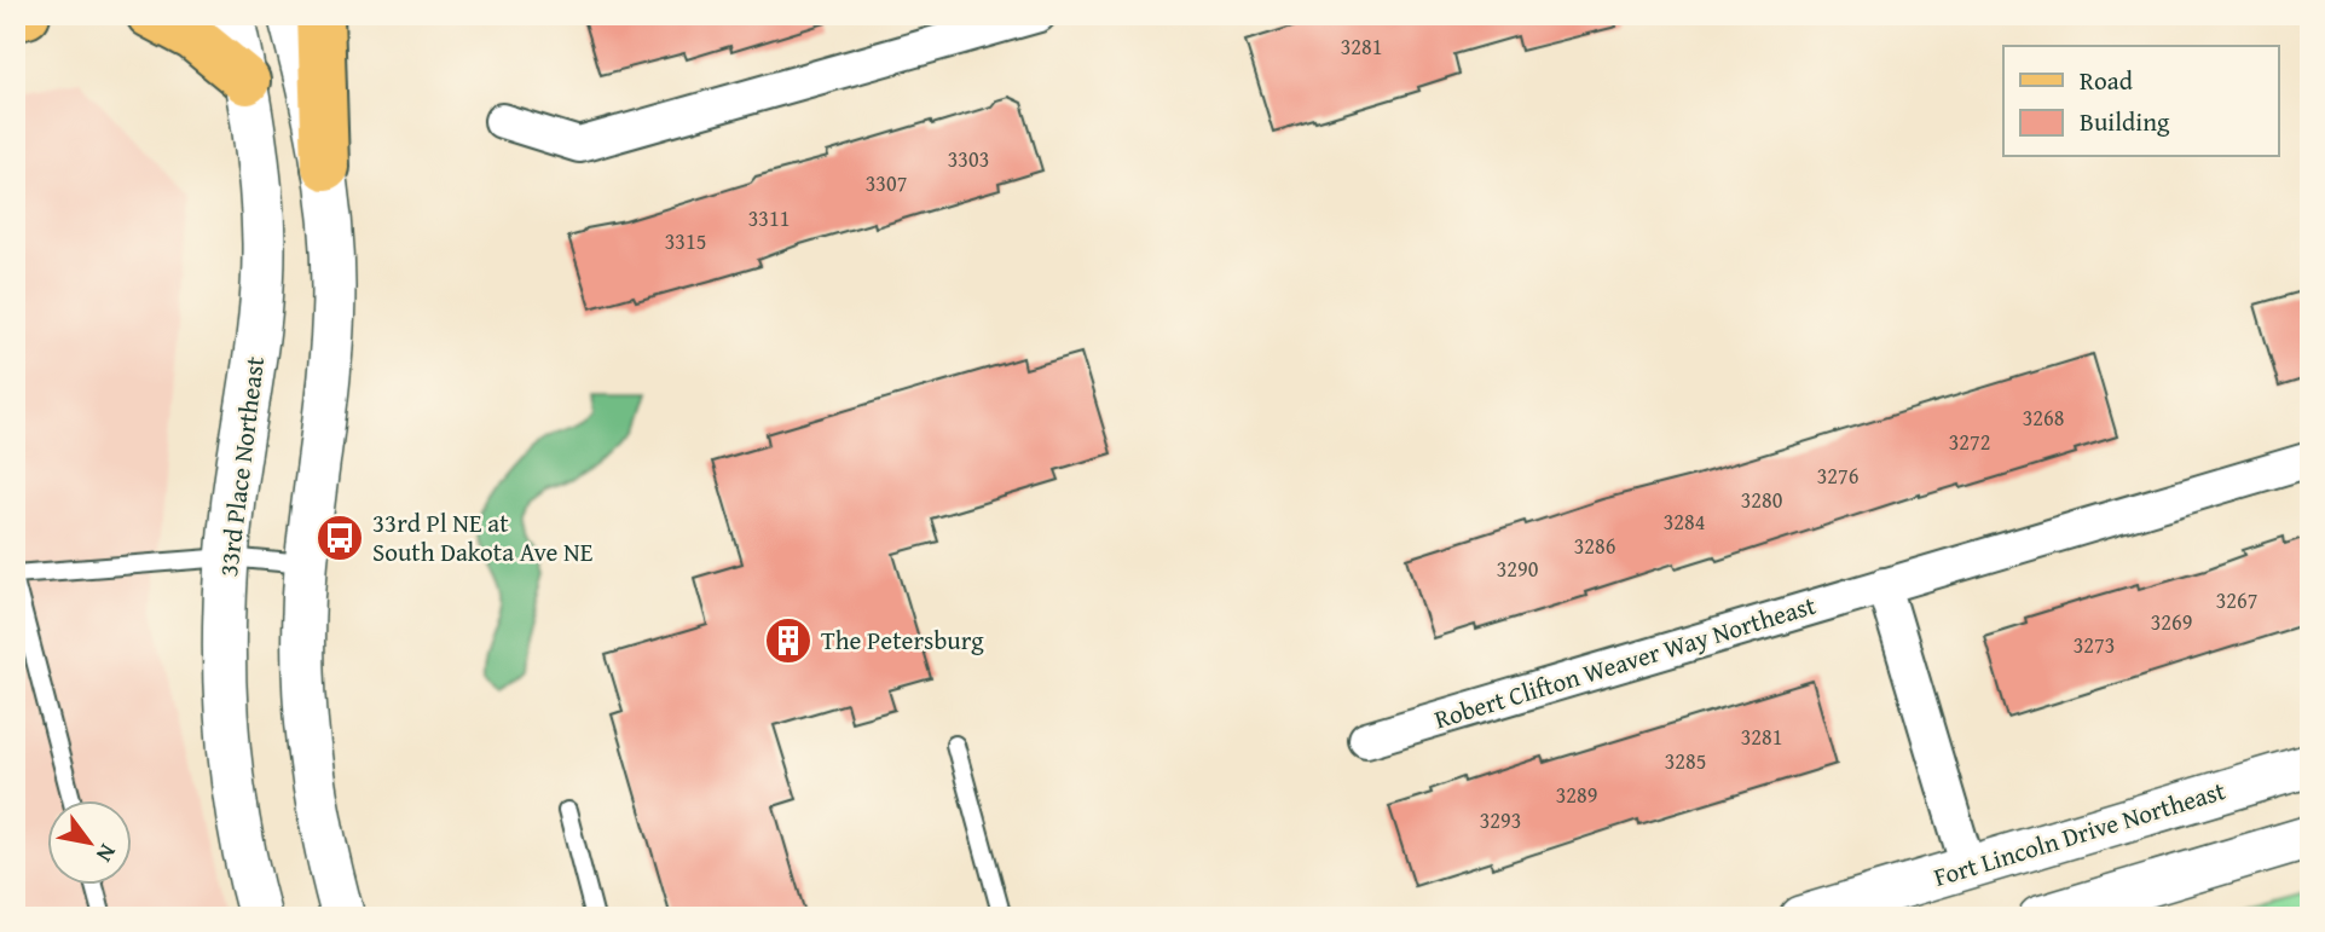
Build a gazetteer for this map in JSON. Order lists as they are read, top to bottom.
{
  "streets": {
    "street": ["33rd Place Northeast", "Robert Clifton Weaver Way Northeast", "Fort Lincoln Drive Northeast"]
  },
  "places": {
    "bus stop": ["33rd Pl NE at South Dakota Ave NE"],
    "building": ["The Petersburg"]
  },
  "house_numbers": [
    "3281",
    "3303",
    "3307",
    "3311",
    "3315",
    "3268",
    "3272",
    "3276",
    "3280",
    "3284",
    "3286",
    "3290",
    "3267",
    "3269",
    "3273",
    "3281",
    "3285",
    "3289",
    "3293"
  ],
  "legend": ["Road", "Building"],
  "north": "bottom right"
}
